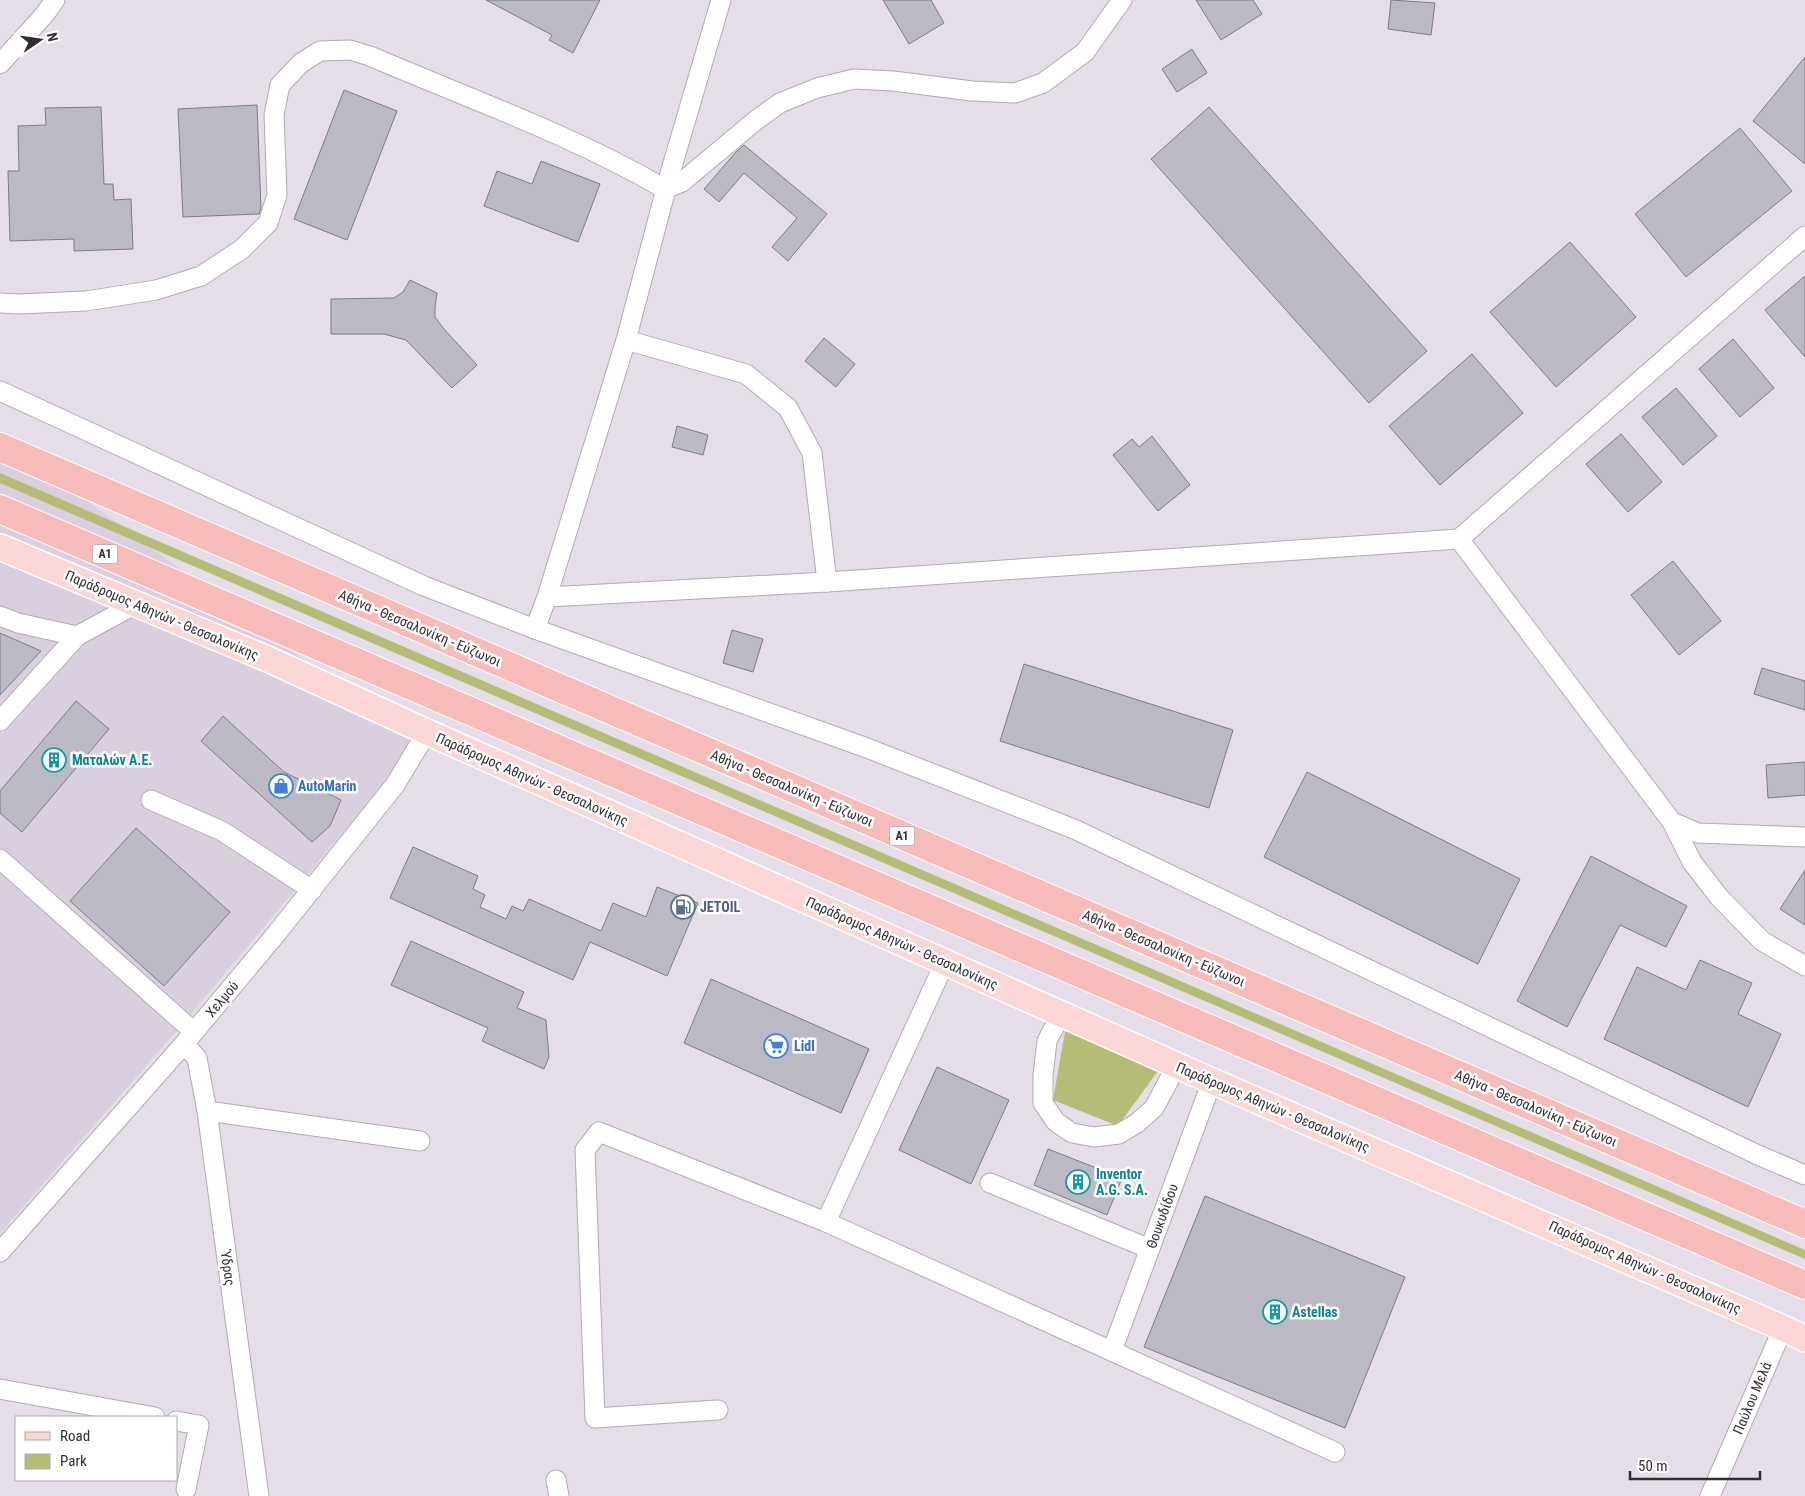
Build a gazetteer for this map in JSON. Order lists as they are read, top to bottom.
{
  "streets": {
    "highway": ["Α1", "Αθήνα - Θεσσαλονίκη - Εύζωνοι"],
    "main road": ["Παράδρομος Αθηνών - Θεσσαλονίκης"],
    "street": [
      "Χελμού",
      "Θουκυδίδου",
      "Ύδρας",
      "Παύλου Μελά"
    ]
  },
  "crossings": [
    ["Παράδρομος Αθηνών - Θεσσαλονίκης", "Χελμού"],
    ["Παράδρομος Αθηνών - Θεσσαλονίκης", "Θουκυδίδου"],
    ["Παράδρομος Αθηνών - Θεσσαλονίκης", "Παύλου Μελά"],
    ["Χελμού", "Ύδρας"]
  ],
  "places": {
    "building": ["Ματαλών Α.Ε.", "Inventor A.G. S.A.", "Astellas"],
    "shop": ["AutoMarin"],
    "fuel station": ["JETOIL"],
    "supermarket": ["Lidl"]
  },
  "legend": ["Road", "Park"],
  "scale_bar": "50 m",
  "north": "right"
}
